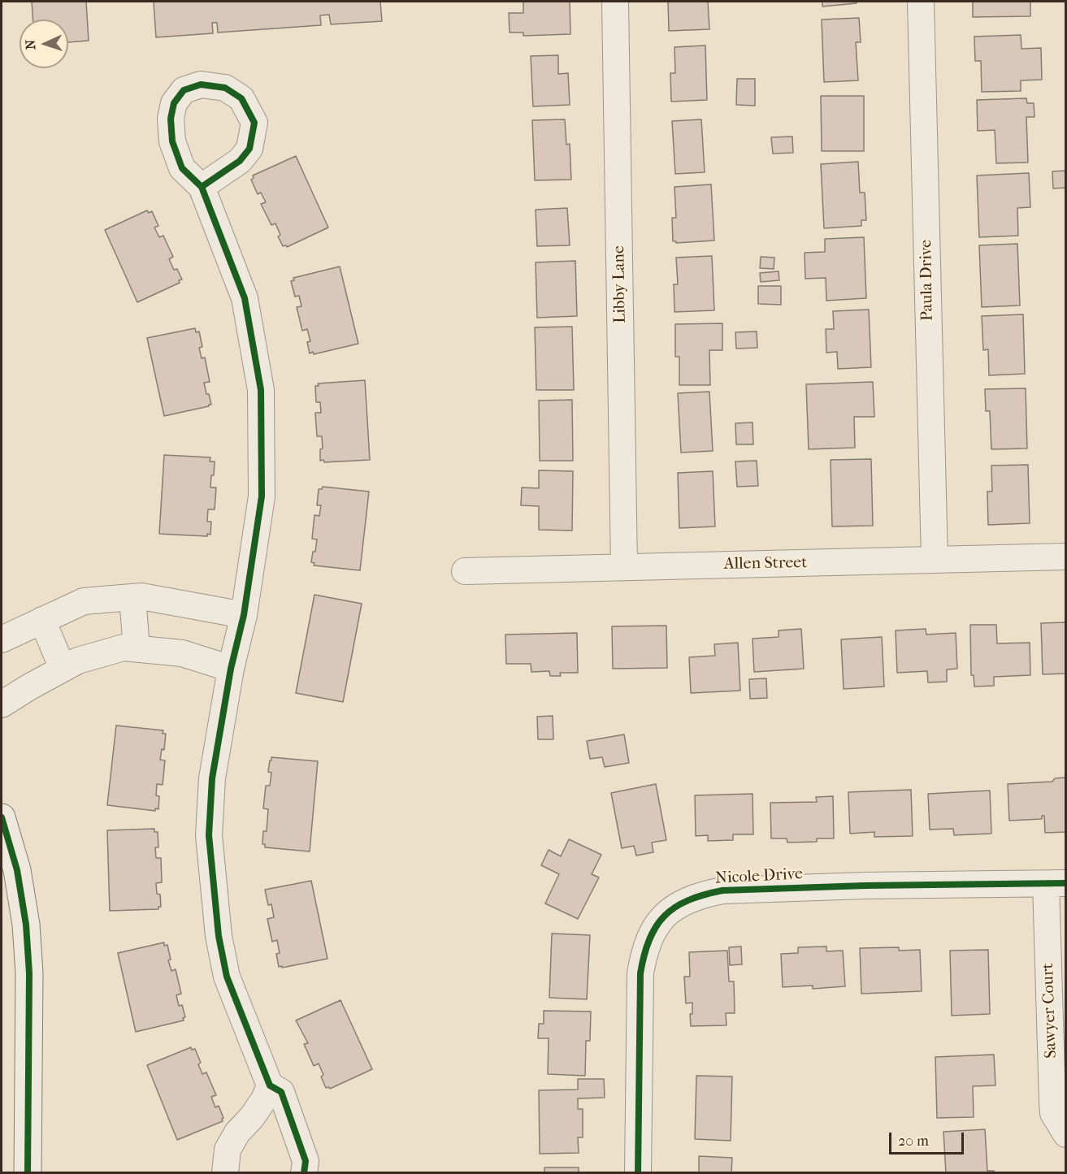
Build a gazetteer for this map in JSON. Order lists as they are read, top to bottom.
{
  "streets": {
    "street": [
      "Paula Drive",
      "Libby Lane",
      "Allen Street",
      "Nicole Drive",
      "Sawyer Court"
    ]
  },
  "crossings": [
    ["Paula Drive", "Allen Street"],
    ["Libby Lane", "Allen Street"],
    ["Nicole Drive", "Sawyer Court"]
  ],
  "scale_bar": "20 m",
  "north": "left"
}
